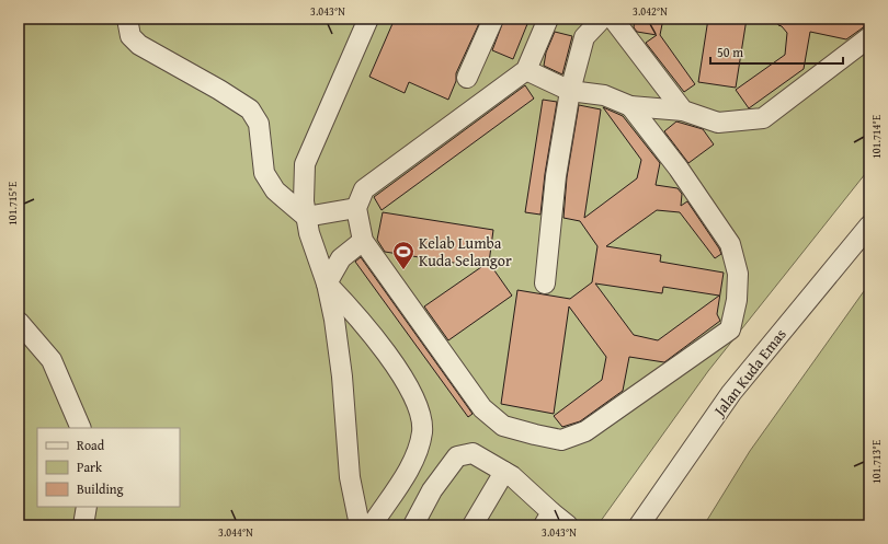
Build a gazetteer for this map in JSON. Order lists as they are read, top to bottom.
{
  "streets": {
    "street": ["Jalan Kuda Emas"]
  },
  "places": {
    "sports": ["Kelab Lumba Kuda Selangor"]
  },
  "legend": ["Road", "Park", "Building"],
  "scale_bar": "50 m",
  "coordinates": [
    "3.043°N",
    "3.042°N",
    "101.714°E",
    "101.715°E",
    "101.713°E",
    "3.044°N"
  ]
}
